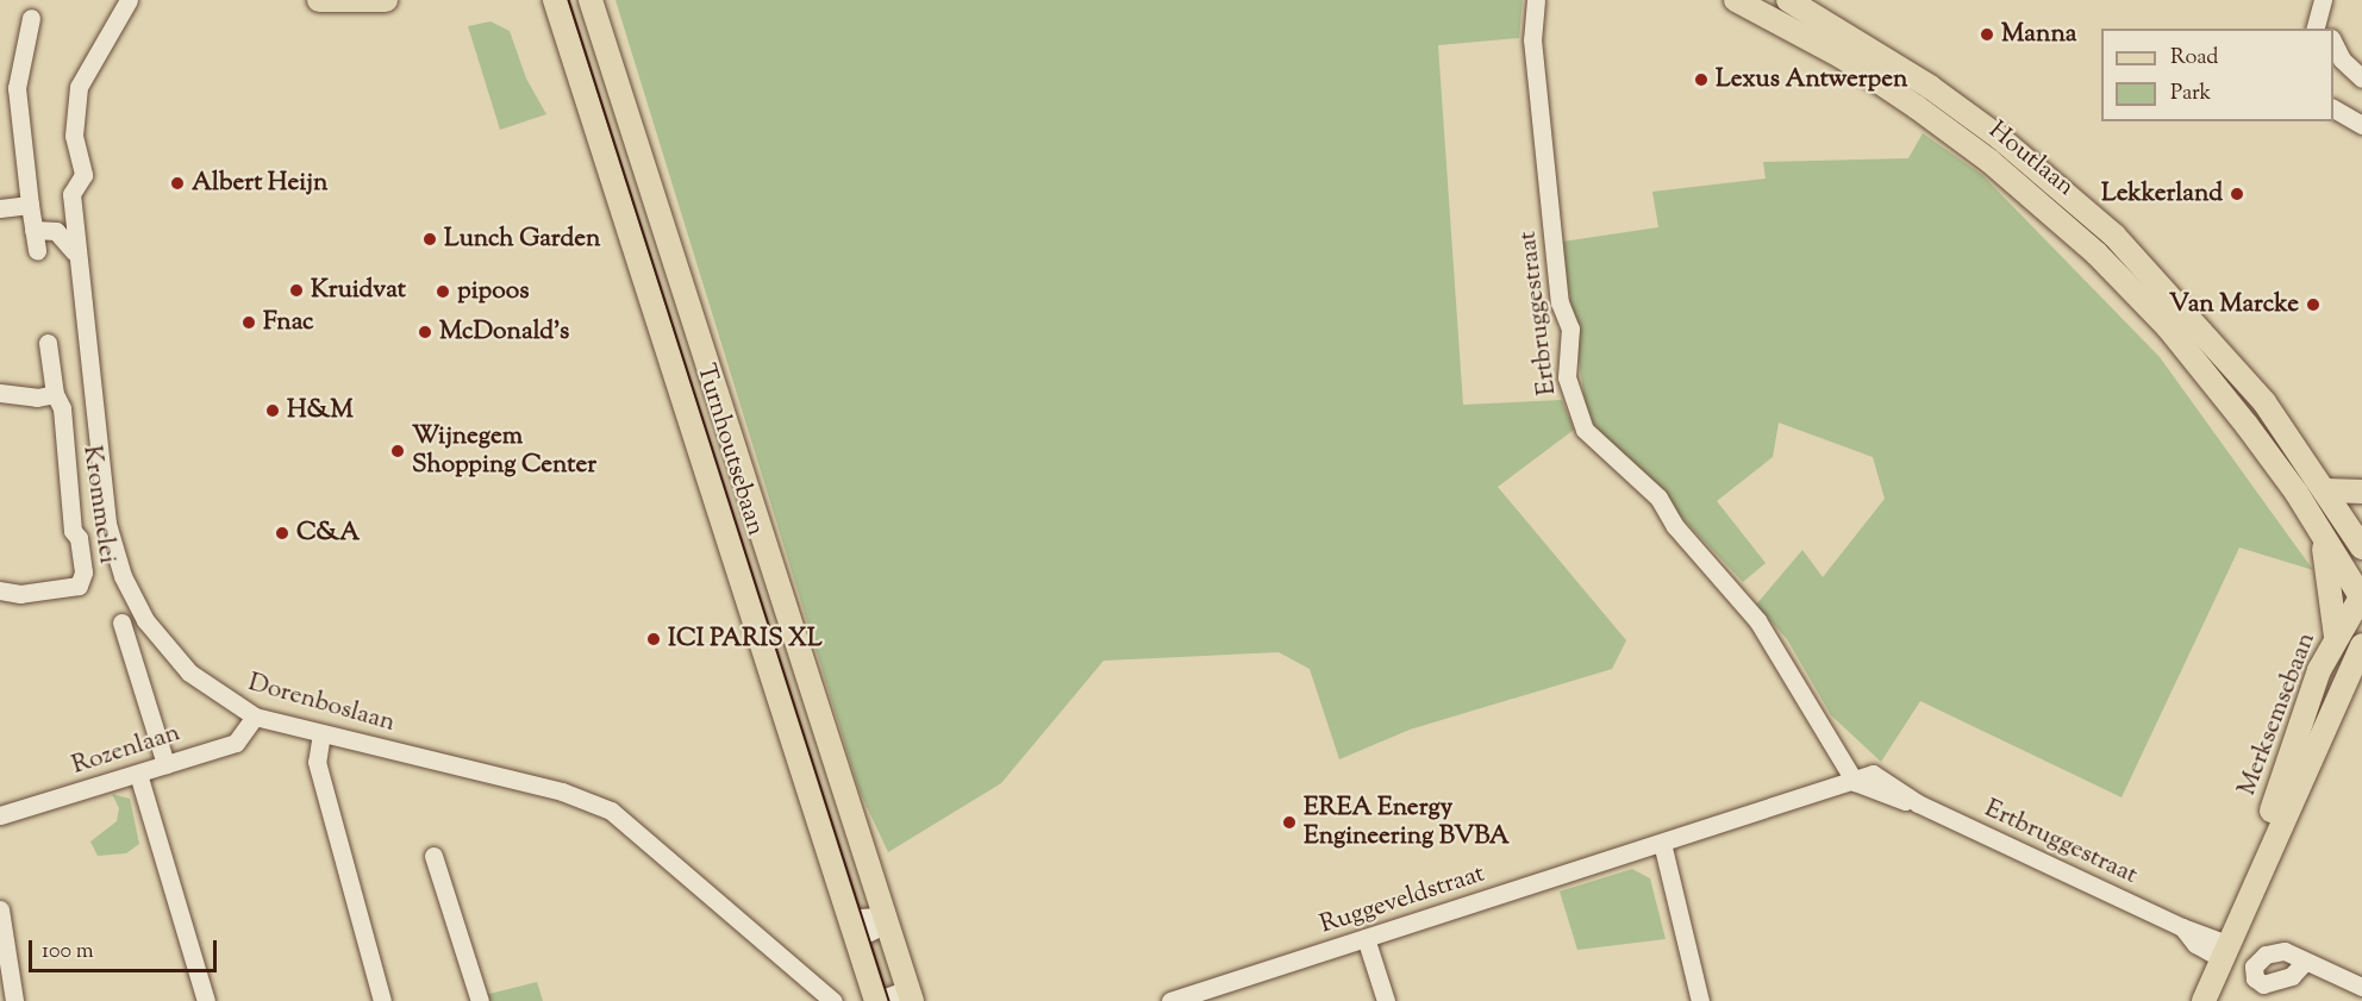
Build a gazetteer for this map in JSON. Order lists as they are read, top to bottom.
{
  "streets": {
    "main road": ["Houtlaan", "Turnhoutsebaan", "Merksemsebaan"],
    "street": [
      "Ertbruggestraat",
      "Krommelei",
      "Dorenboslaan",
      "Rozenlaan",
      "Ruggeveldstraat"
    ]
  },
  "crossings": [
    ["Houtlaan", "Merksemsebaan"],
    ["Ertbruggestraat", "Merksemsebaan"],
    ["Ertbruggestraat", "Ruggeveldstraat"],
    ["Dorenboslaan", "Rozenlaan"]
  ],
  "places": [
    "Manna",
    "Lexus Antwerpen",
    "Albert Heijn",
    "Lekkerland",
    "Lunch Garden",
    "Kruidvat",
    "pipoos",
    "Van Marcke",
    "Fnac",
    "McDonald's",
    "H&M",
    "Wijnegem Shopping Center",
    "C&A",
    "ICI PARIS XL",
    "EREA Energy Engineering BVBA"
  ],
  "legend": ["Road", "Park"],
  "scale_bar": "100 m"
}
